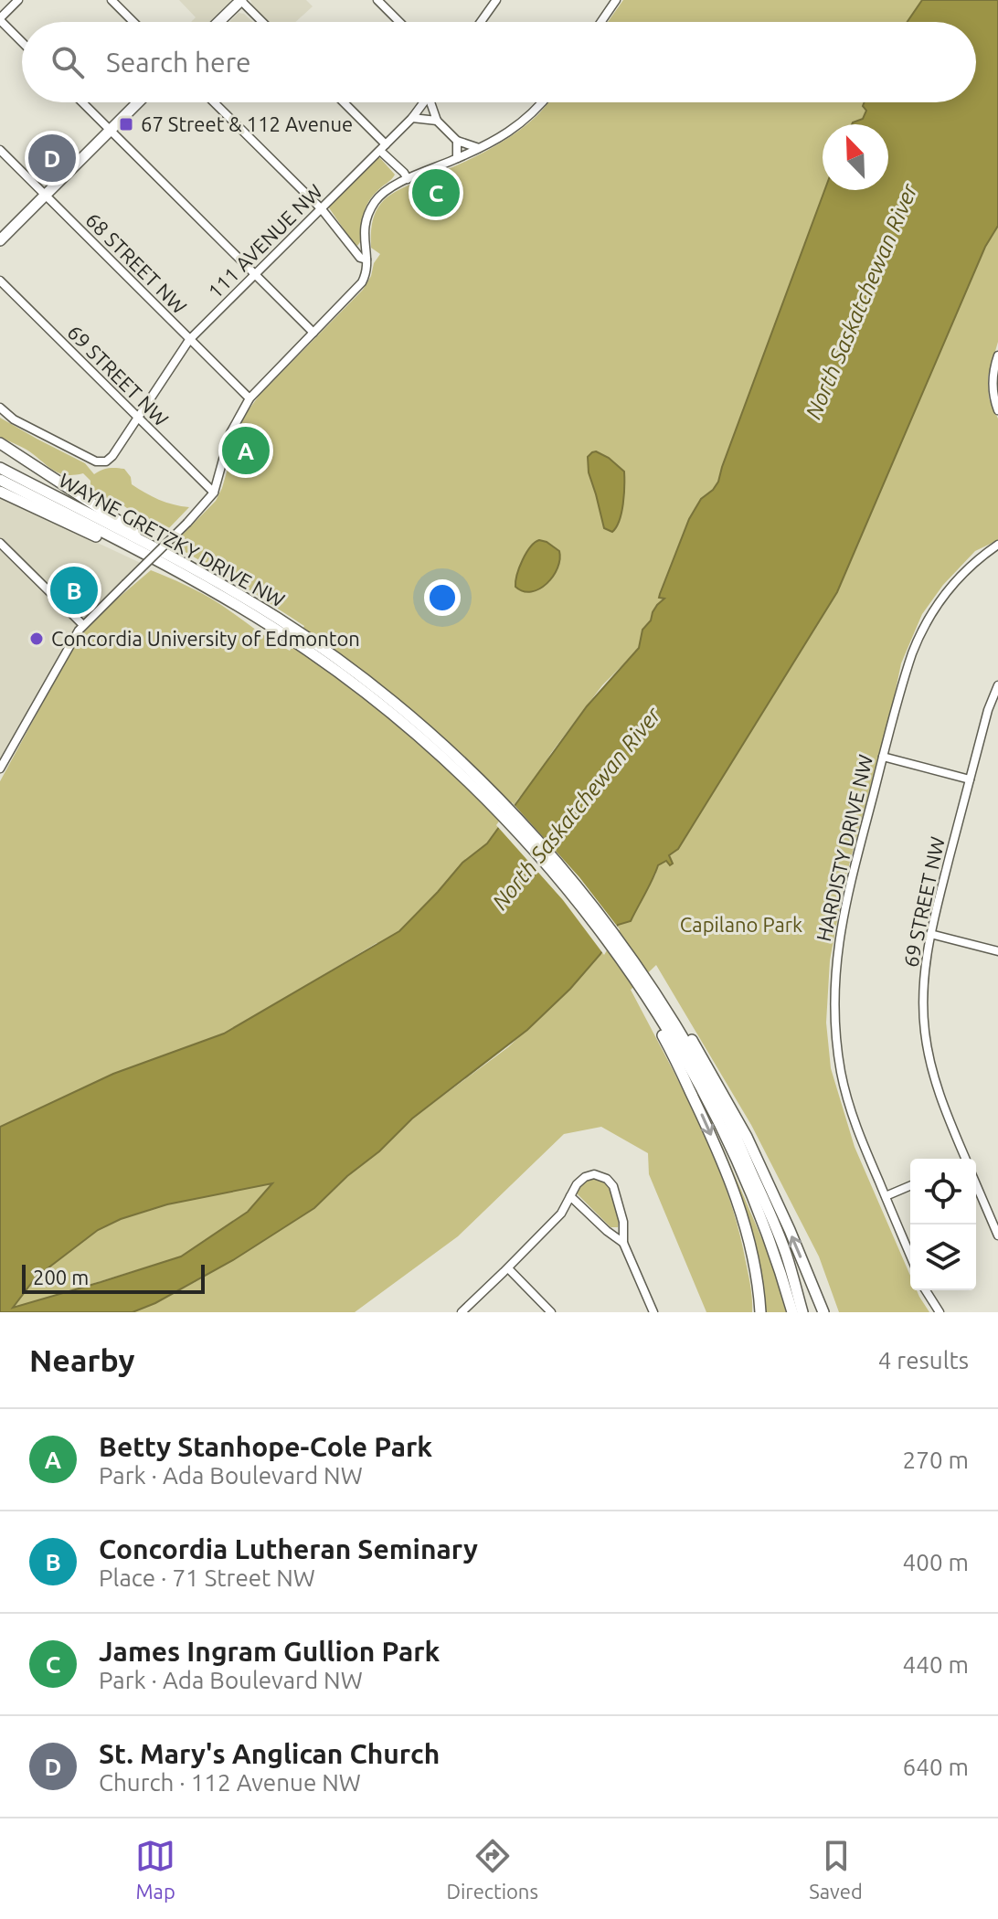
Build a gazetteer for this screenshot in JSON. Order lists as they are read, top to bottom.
{
  "streets": {
    "main road": ["WAYNE GRETZKY DRIVE NW"],
    "street": [
      "111 AVENUE NW",
      "68 STREET NW",
      "69 STREET NW",
      "HARDISTY DRIVE NW"
    ]
  },
  "crossings": [
    ["111 AVENUE NW", "68 STREET NW"],
    ["111 AVENUE NW", "69 STREET NW"]
  ],
  "water": ["North Saskatchewan River"],
  "parks": ["Capilano Park"],
  "places": {
    "transit": ["67 Street & 112 Avenue"],
    "other": ["Concordia University of Edmonton"]
  },
  "scale_bar": "200 m",
  "north": "top left",
  "page": {
    "search": "Search here",
    "pins": [
      "D",
      "C",
      "A",
      "B"
    ],
    "scale": "200 m",
    "heading": ["Nearby", "4 results"],
    "list": [
      {
        "mark": "A",
        "name": "Betty Stanhope-Cole Park",
        "note": "Park · Ada Boulevard NW",
        "value": "270 m"
      },
      {
        "mark": "B",
        "name": "Concordia Lutheran Seminary",
        "note": "Place · 71 Street NW",
        "value": "400 m"
      },
      {
        "mark": "C",
        "name": "James Ingram Gullion Park",
        "note": "Park · Ada Boulevard NW",
        "value": "440 m"
      },
      {
        "mark": "D",
        "name": "St. Mary's Anglican Church",
        "note": "Church · 112 Avenue NW",
        "value": "640 m"
      }
    ],
    "nav": ["Map", "Directions", "Saved"]
  }
}
